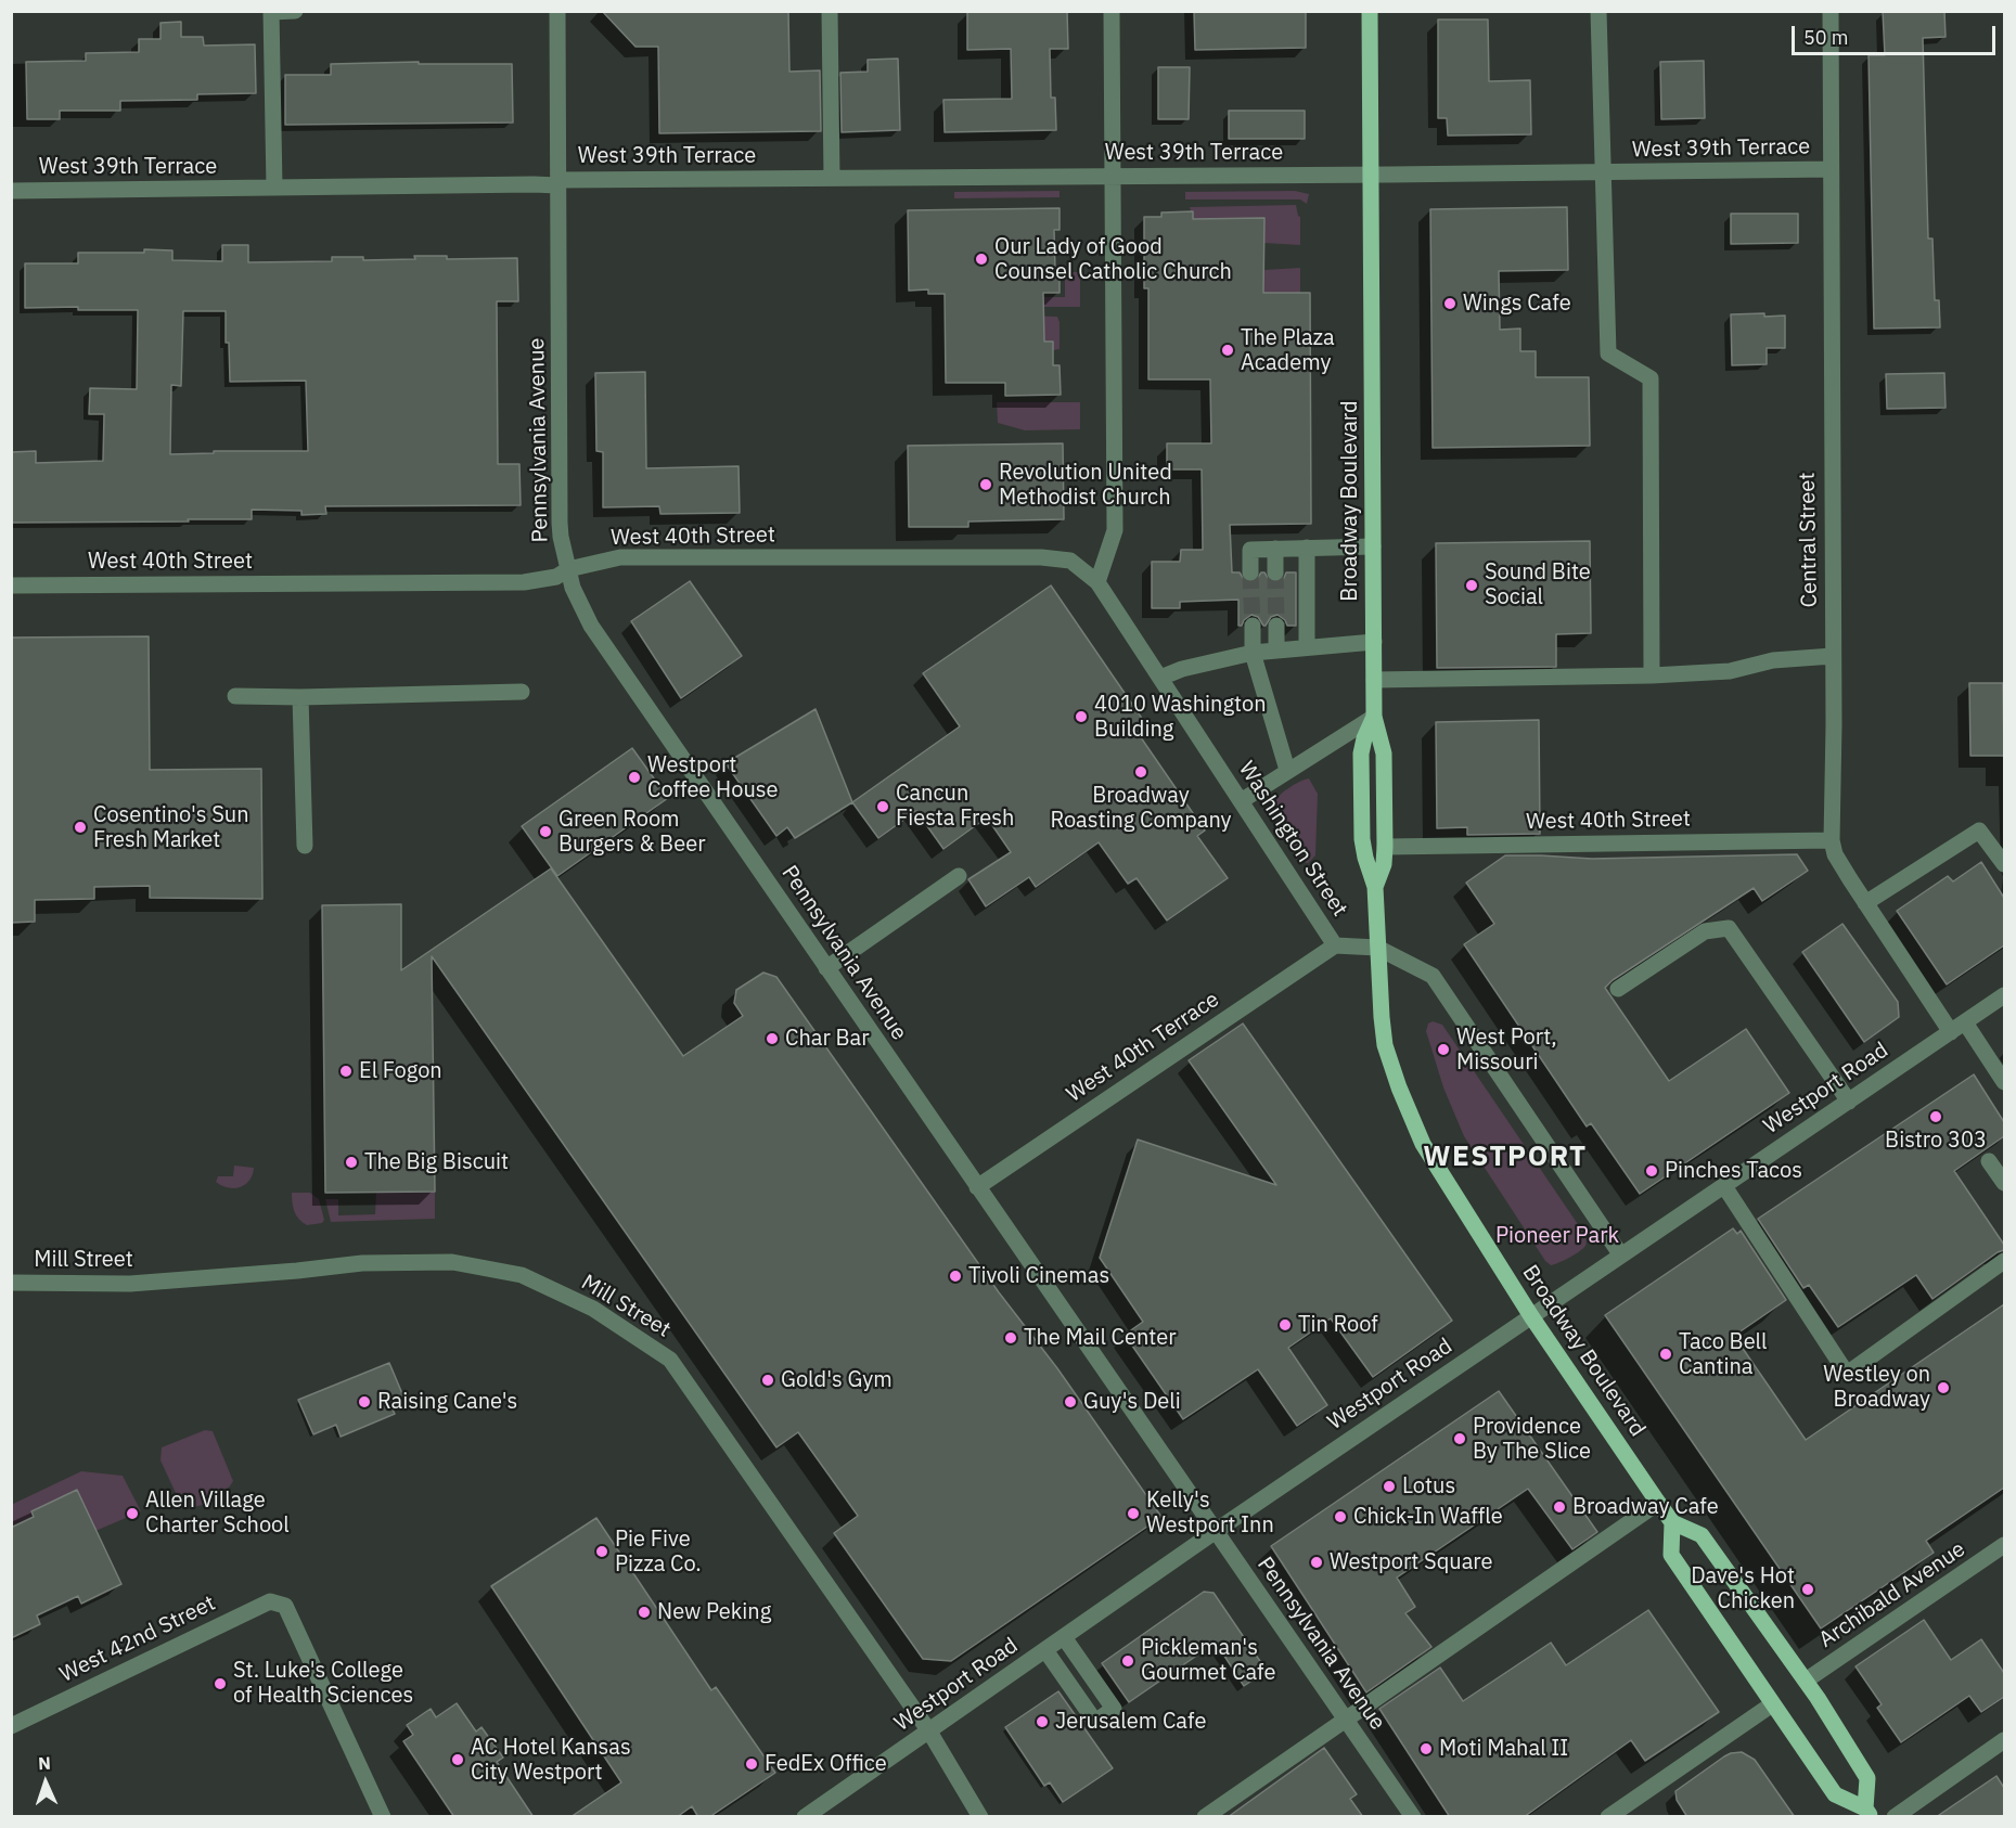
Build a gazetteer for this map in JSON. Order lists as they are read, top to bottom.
{
  "streets": {
    "main road": ["Broadway Boulevard"],
    "street": [
      "West 39th Terrace",
      "Pennsylvania Avenue",
      "West 40th Street",
      "Central Street",
      "Washington Street",
      "West 40th Terrace",
      "Westport Road",
      "Mill Street",
      "Archibald Avenue",
      "West 42nd Street"
    ]
  },
  "crossings": [
    ["West 39th Terrace", "Pennsylvania Avenue"],
    ["West 39th Terrace", "Broadway Boulevard"],
    ["West 39th Terrace", "Central Street"],
    ["Pennsylvania Avenue", "West 40th Street"],
    ["Pennsylvania Avenue", "West 40th Terrace"],
    ["Pennsylvania Avenue", "Westport Road"],
    ["Broadway Boulevard", "West 40th Street"],
    ["Broadway Boulevard", "Washington Street"],
    ["Broadway Boulevard", "Westport Road"],
    ["Broadway Boulevard", "Archibald Avenue"],
    ["West 40th Street", "Central Street"],
    ["West 40th Street", "Washington Street"],
    ["Central Street", "Westport Road"],
    ["Washington Street", "West 40th Terrace"],
    ["Westport Road", "Mill Street"]
  ],
  "districts": ["WESTPORT"],
  "parks": ["Pioneer Park"],
  "places": [
    "Our Lady of Good Counsel Catholic Church",
    "Wings Cafe",
    "The Plaza Academy",
    "Revolution United Methodist Church",
    "Sound Bite Social",
    "4010 Washington Building",
    "Broadway Roasting Company",
    "Westport Coffee House",
    "Cancun Fiesta Fresh",
    "Cosentino's Sun Fresh Market",
    "Green Room Burgers & Beer",
    "Char Bar",
    "West Port, Missouri",
    "El Fogon",
    "Bistro 303",
    "The Big Biscuit",
    "Pinches Tacos",
    "Tivoli Cinemas",
    "Tin Roof",
    "The Mail Center",
    "Taco Bell Cantina",
    "Gold's Gym",
    "Westley on Broadway",
    "Raising Cane's",
    "Guy's Deli",
    "Providence By The Slice",
    "Lotus",
    "Broadway Cafe",
    "Allen Village Charter School",
    "Kelly's Westport Inn",
    "Chick-In Waffle",
    "Pie Five Pizza Co.",
    "Westport Square",
    "Dave's Hot Chicken",
    "New Peking",
    "Pickleman's Gourmet Cafe",
    "St. Luke's College of Health Sciences",
    "Jerusalem Cafe",
    "Moti Mahal II",
    "AC Hotel Kansas City Westport",
    "FedEx Office"
  ],
  "scale_bar": "50 m",
  "north": "top"
}
